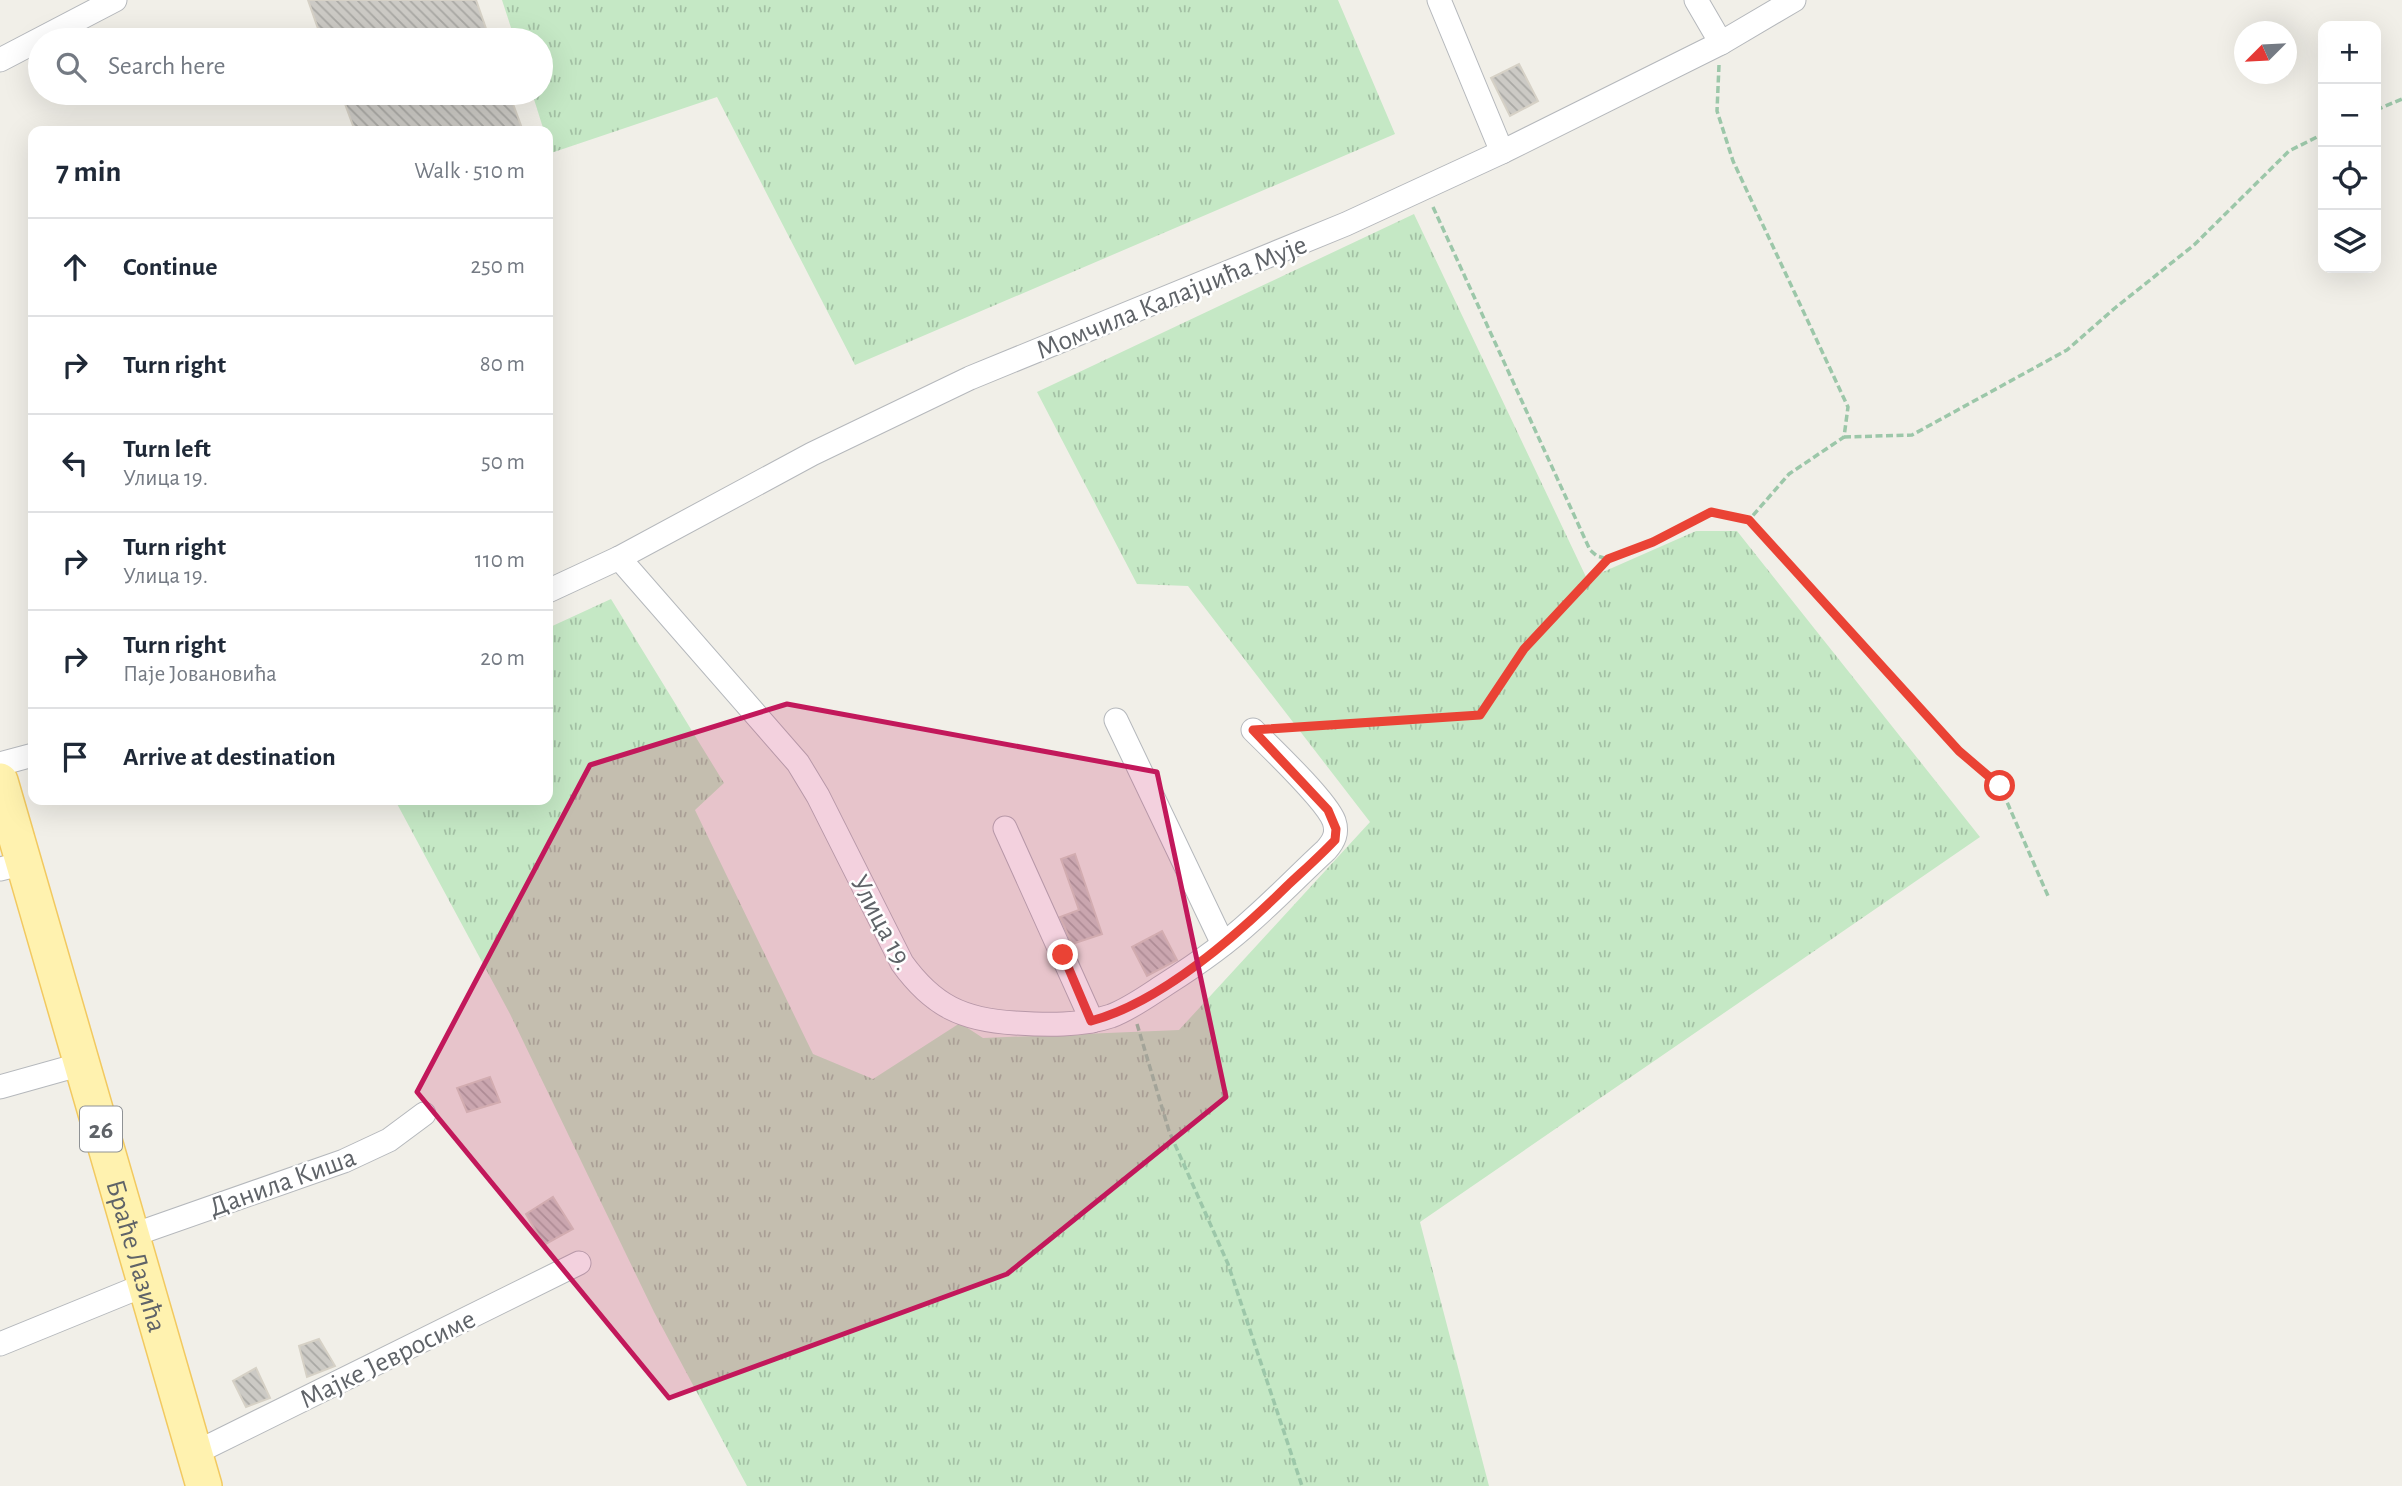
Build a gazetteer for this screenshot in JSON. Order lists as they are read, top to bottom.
{
  "streets": {
    "main road": ["26", "Браће Лазића"],
    "street": [
      "Момчила Калајџића Мује",
      "Улица 19.",
      "Данила Киша",
      "Мајке Јевросиме"
    ]
  },
  "crossings": [
    ["Момчила Калајџића Мује", "Улица 19."],
    ["26", "Браће Лазића"],
    ["Данила Киша", "Браће Лазића"],
    ["Браће Лазића", "Мајке Јевросиме"]
  ],
  "north": "bottom left",
  "page": {
    "map_buttons": ["+", "−"],
    "search": "Search here",
    "heading": ["7 min", "Walk · 510 m"],
    "list": [
      ["Continue", "250 m"],
      ["Turn right", "80 m"],
      ["Turn left", "Улица 19.", "50 m"],
      ["Turn right", "Улица 19.", "110 m"],
      ["Turn right", "Паје Јовановића", "20 m"],
      "Arrive at destination"
    ]
  }
}
